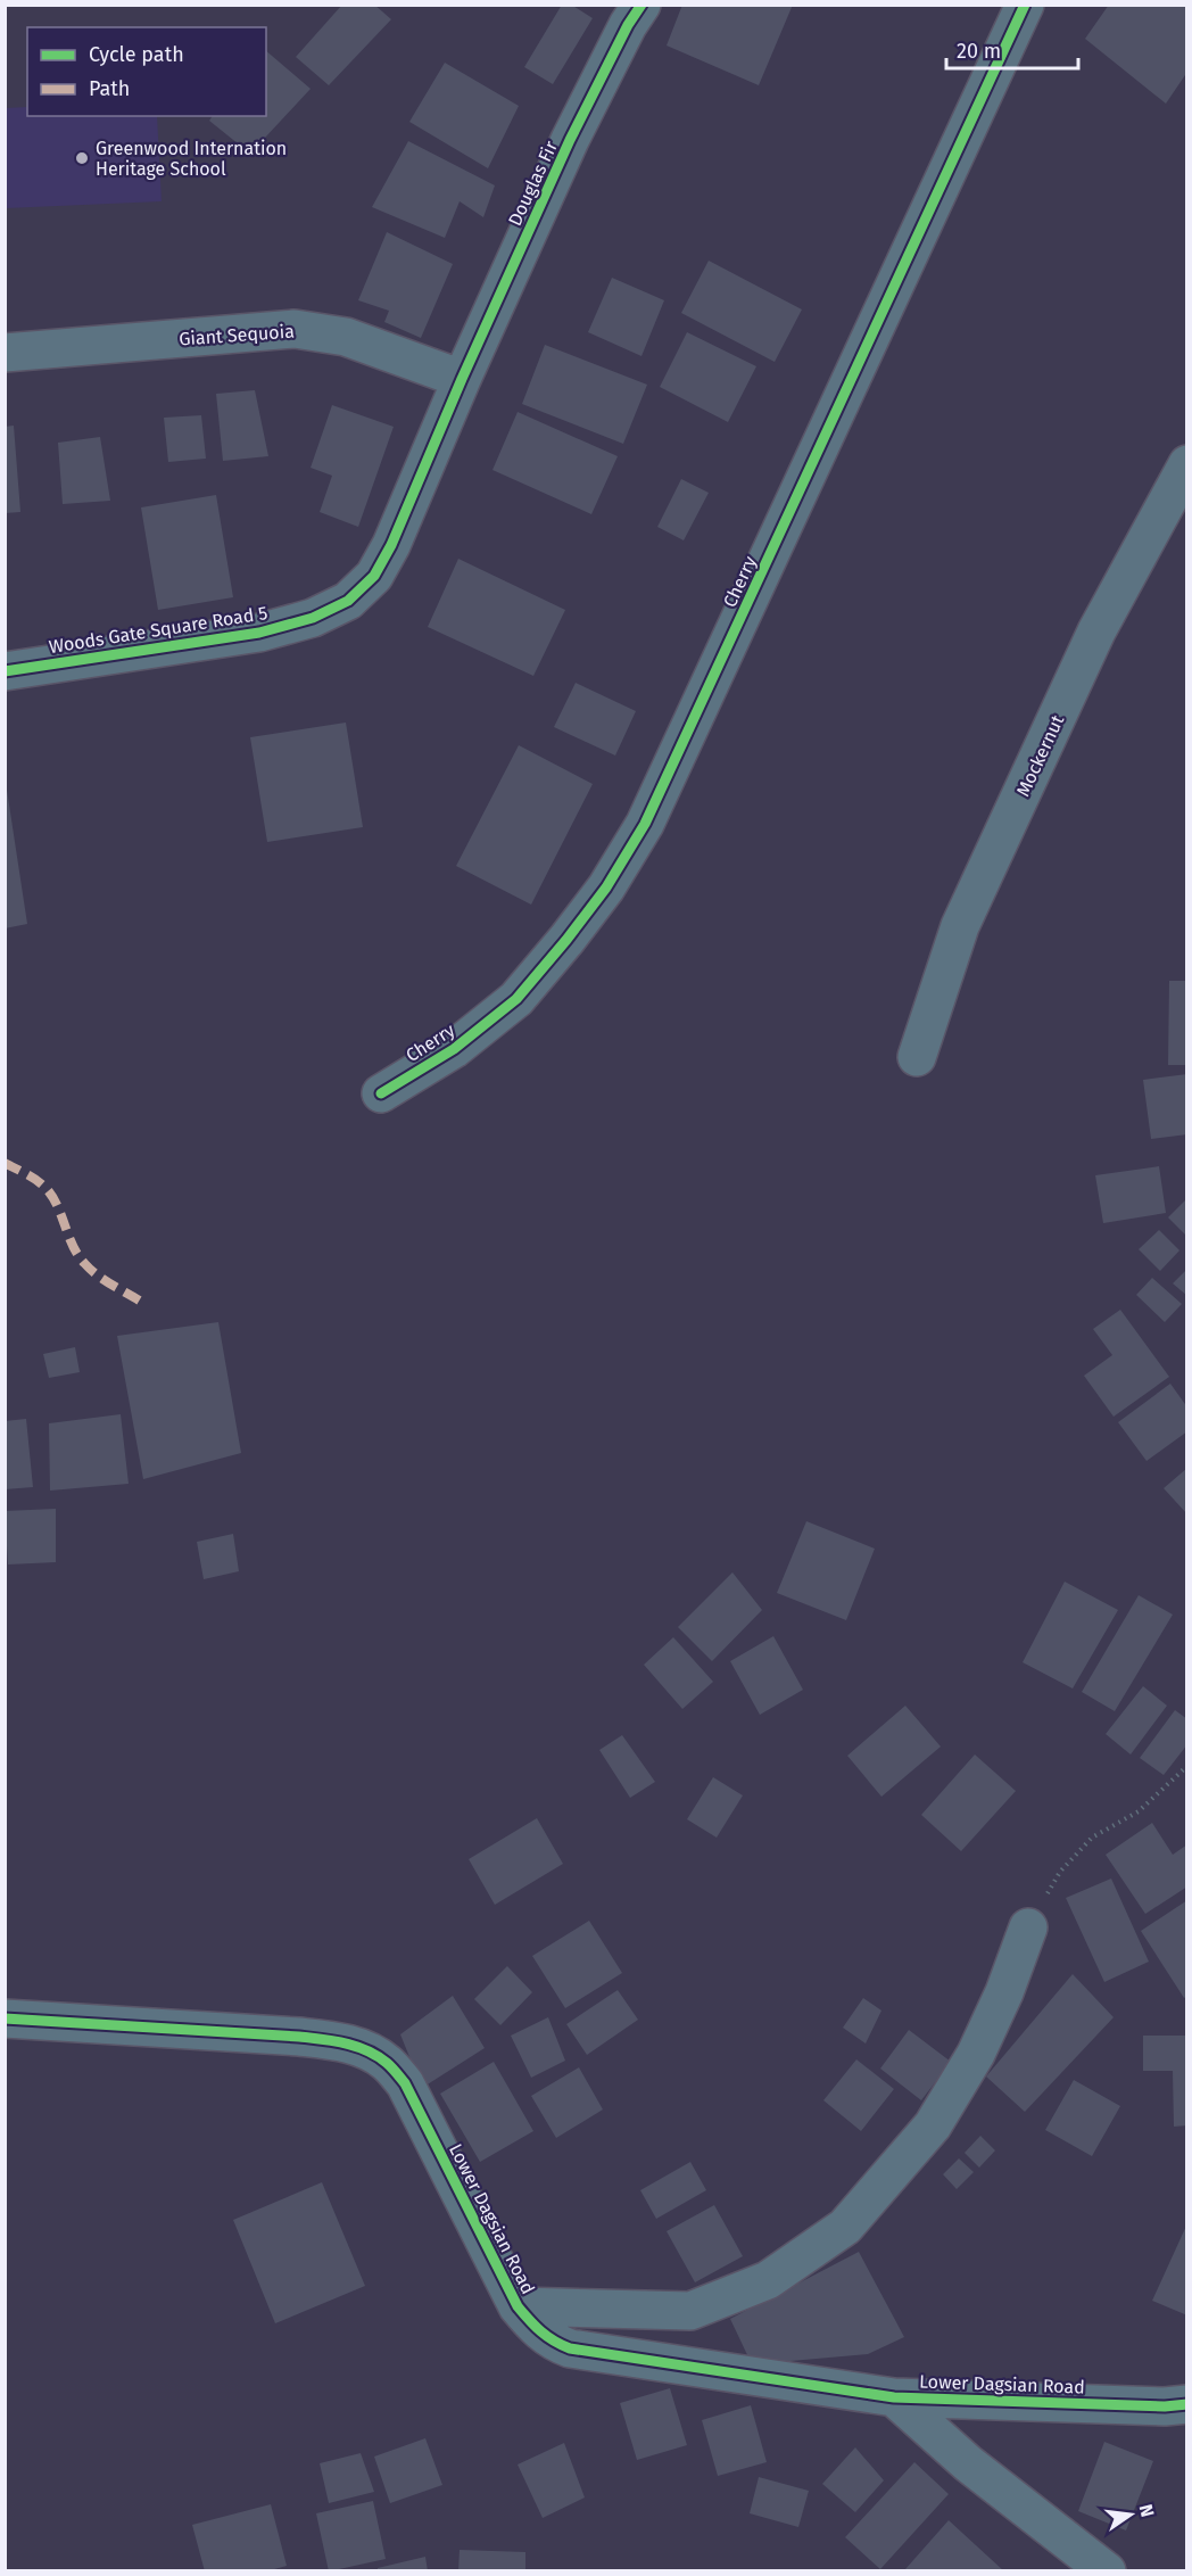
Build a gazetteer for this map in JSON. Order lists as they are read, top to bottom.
{
  "streets": {
    "street": [
      "Douglas Fir",
      "Giant Sequoia",
      "Cherry",
      "Woods Gate Square Road 5",
      "Mockernut",
      "Lower Dagsian Road"
    ]
  },
  "crossings": [
    ["Douglas Fir", "Giant Sequoia"],
    ["Douglas Fir", "Woods Gate Square Road 5"],
    ["Giant Sequoia", "Woods Gate Square Road 5"]
  ],
  "places": ["Greenwood Internation Heritage School"],
  "legend": ["Cycle path", "Path"],
  "scale_bar": "20 m",
  "north": "right"
}
